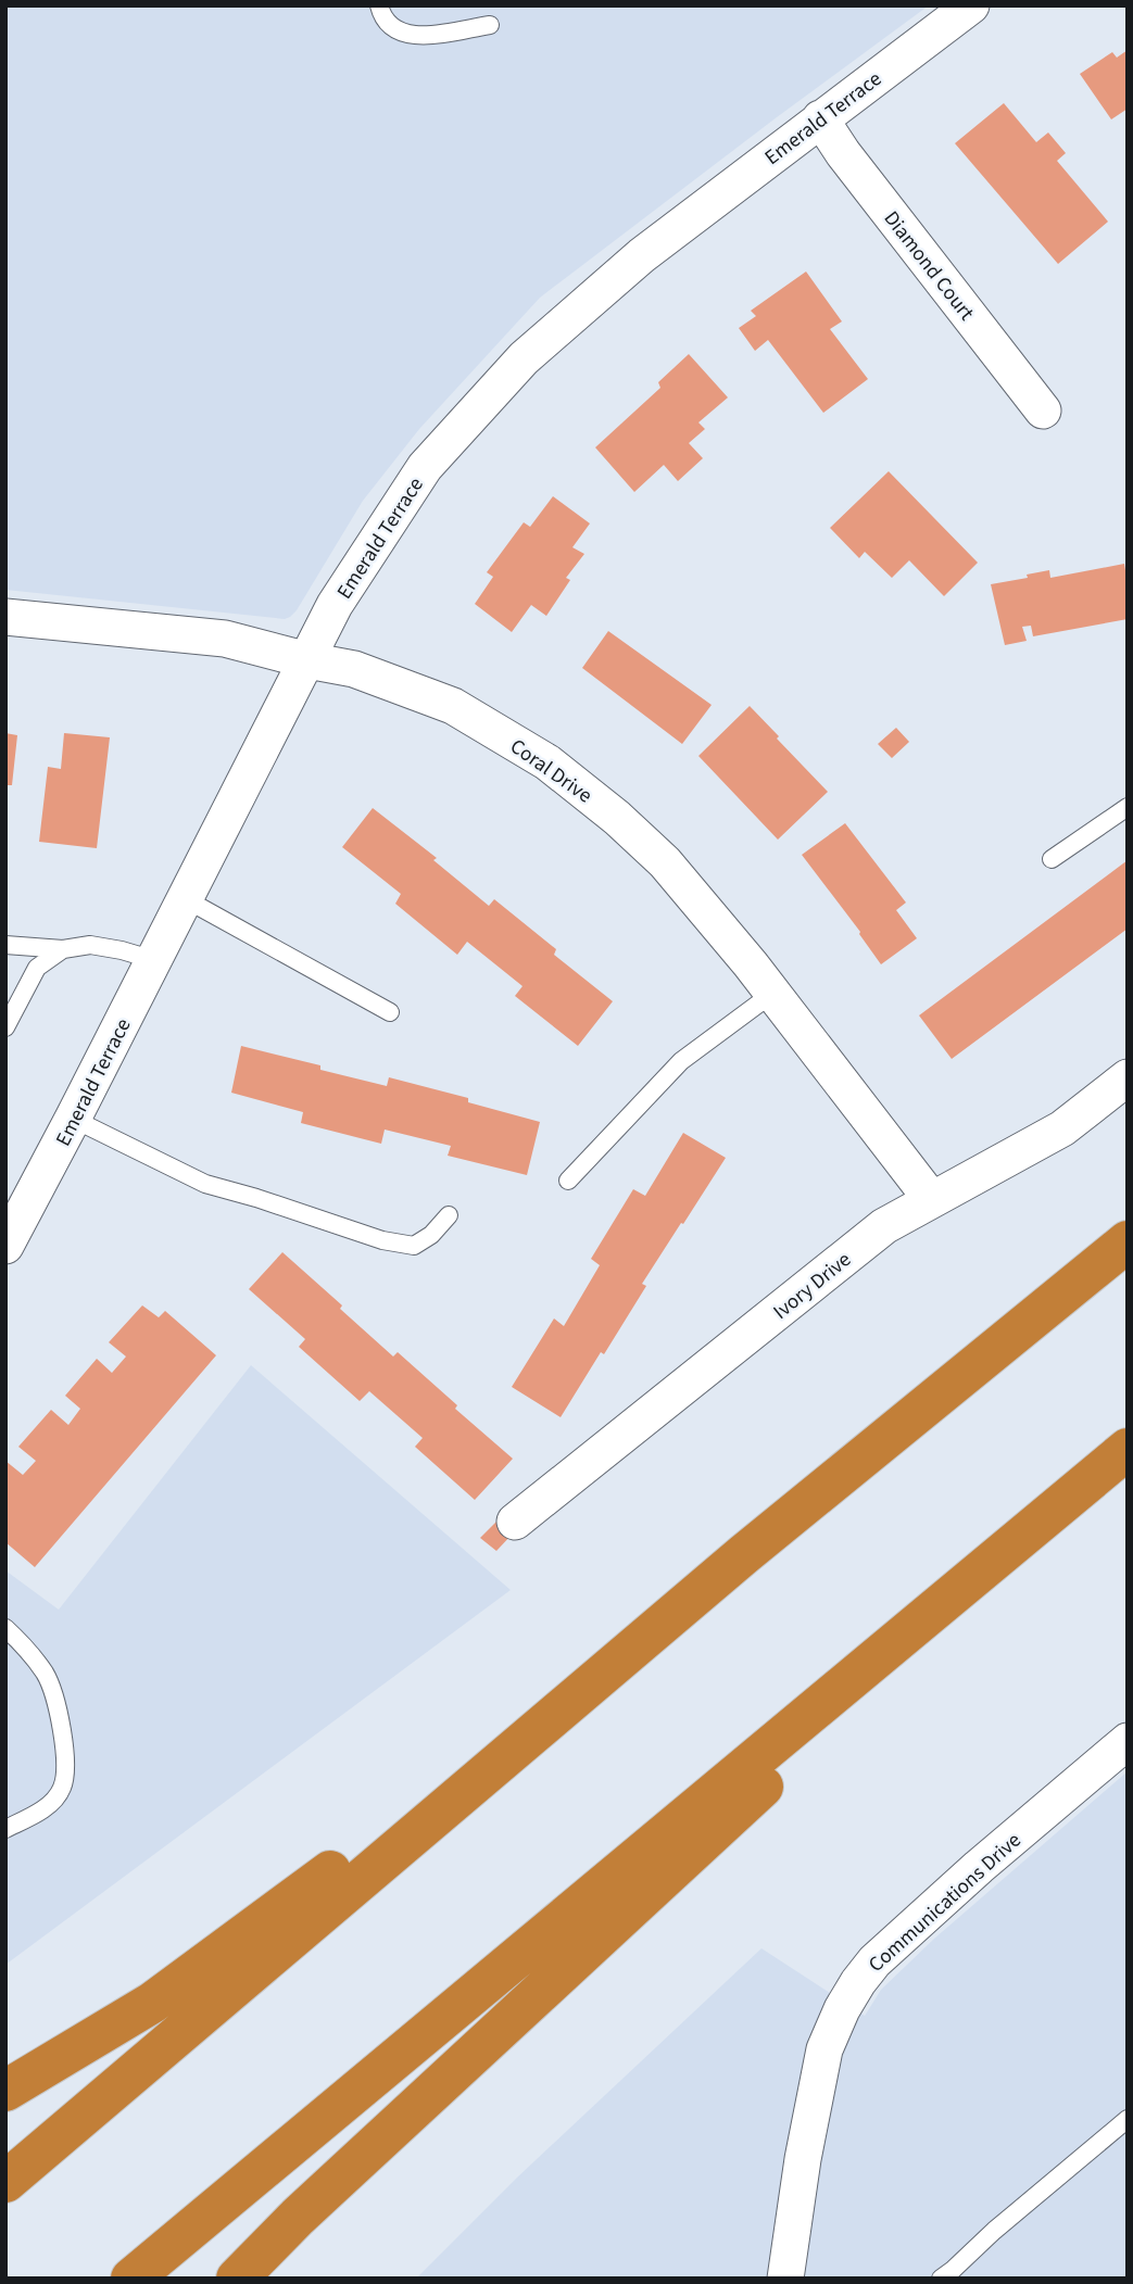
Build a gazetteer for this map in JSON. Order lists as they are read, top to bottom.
{
  "streets": {
    "street": [
      "Emerald Terrace",
      "Diamond Court",
      "Coral Drive",
      "Ivory Drive",
      "Communications Drive"
    ]
  },
  "crossings": [
    ["Emerald Terrace", "Diamond Court"],
    ["Emerald Terrace", "Coral Drive"],
    ["Coral Drive", "Ivory Drive"]
  ]
}
